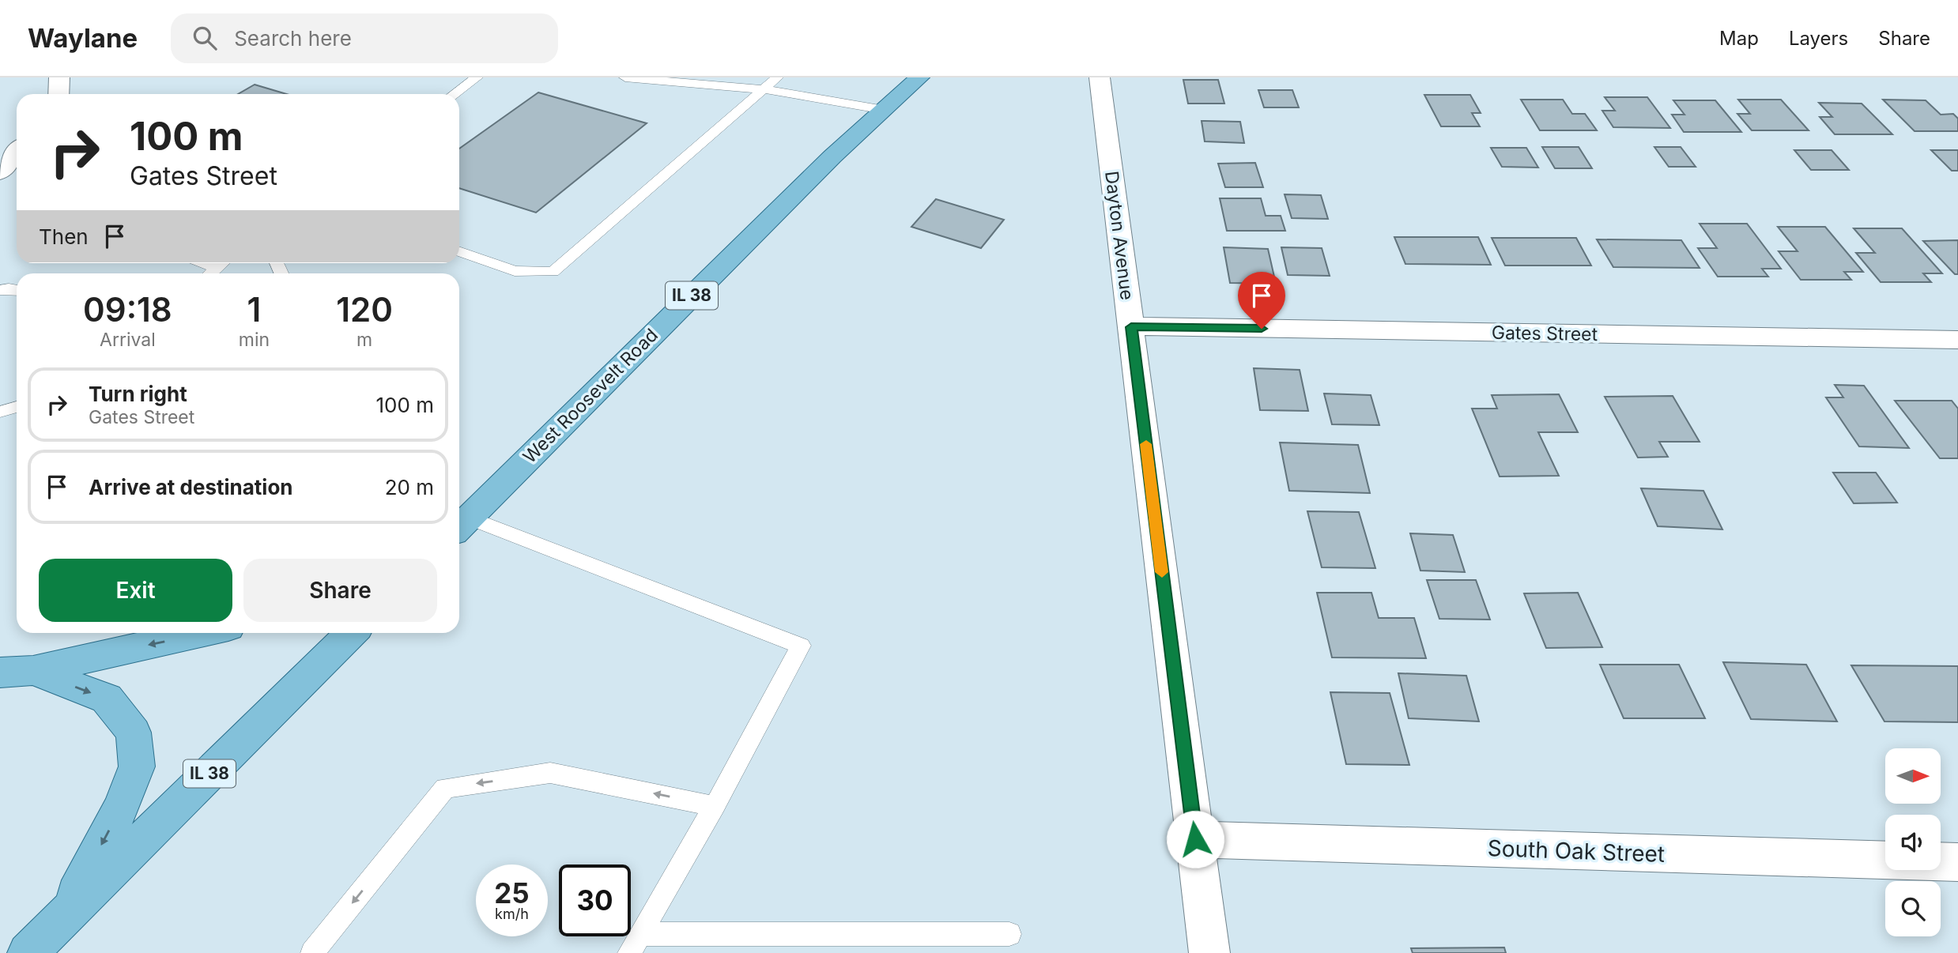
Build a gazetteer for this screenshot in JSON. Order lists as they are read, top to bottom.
{
  "streets": {
    "main road": ["IL 38", "West Roosevelt Road"],
    "street": ["Dayton Avenue", "Gates Street", "South Oak Street"]
  },
  "crossings": [
    ["Dayton Avenue", "Gates Street"],
    ["Dayton Avenue", "South Oak Street"]
  ],
  "north": "right",
  "page": {
    "header": "Waylane",
    "search": "Search here",
    "nav": ["Map", "Layers", "Share"],
    "turn": ["100 m", "Gates Street"],
    "then": "Then",
    "eta": [
      "09:18",
      "Arrival",
      "1",
      "min",
      "120",
      "m"
    ],
    "list": [
      {
        "name": "Turn right",
        "note": "Gates Street",
        "value": "100 m"
      },
      {
        "name": "Arrive at destination",
        "value": "20 m"
      }
    ],
    "buttons": ["Exit", "Share"],
    "speed": "25 km/h",
    "limit": "30"
  }
}
